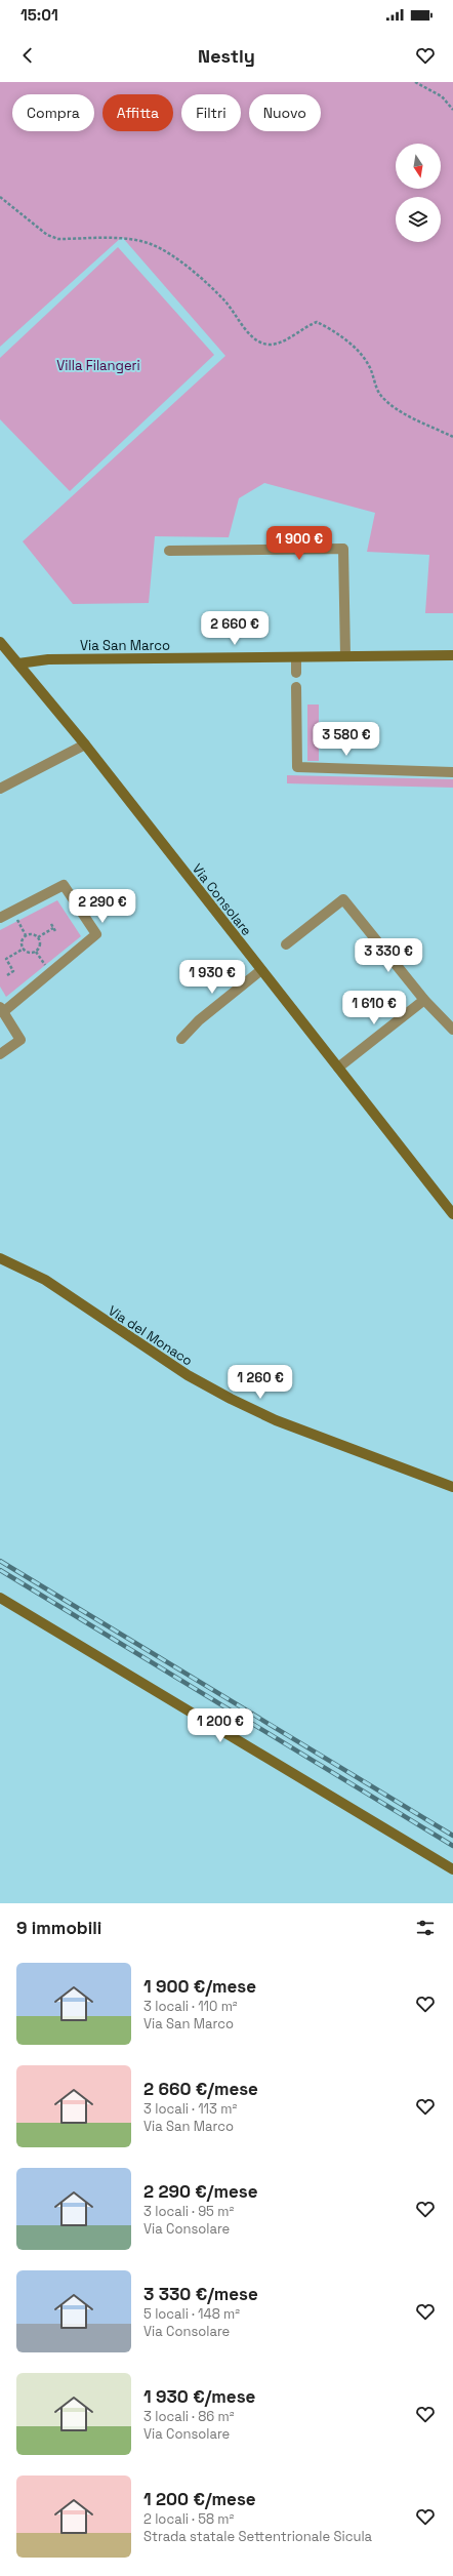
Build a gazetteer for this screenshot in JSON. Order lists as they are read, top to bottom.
{
  "streets": {
    "street": ["Via San Marco", "Via Consolare", "Via del Monaco"]
  },
  "crossings": [
    ["Via San Marco", "Via Consolare"]
  ],
  "parks": ["Villa Filangeri"],
  "north": "bottom",
  "page": {
    "status": "15:01",
    "header": "Nestly",
    "chip": [
      "Compra",
      "Affitta",
      "Filtri",
      "Nuovo"
    ],
    "price": [
      "1 900 €",
      "2 660 €",
      "3 580 €",
      "2 290 €",
      "3 330 €",
      "1 930 €",
      "1 610 €",
      "1 260 €",
      "1 200 €"
    ],
    "heading": "9 immobili",
    "list": [
      {
        "name": "1 900 €/mese",
        "note": "3 locali · 110 m² · Via San Marco"
      },
      {
        "name": "2 660 €/mese",
        "note": "3 locali · 113 m² · Via San Marco"
      },
      {
        "name": "2 290 €/mese",
        "note": "3 locali · 95 m² · Via Consolare"
      },
      {
        "name": "3 330 €/mese",
        "note": "5 locali · 148 m² · Via Consolare"
      },
      {
        "name": "1 930 €/mese",
        "note": "3 locali · 86 m² · Via Consolare"
      },
      {
        "name": "1 200 €/mese",
        "note": "2 locali · 58 m² · Strada statale Settentrionale Sicula"
      }
    ]
  }
}
